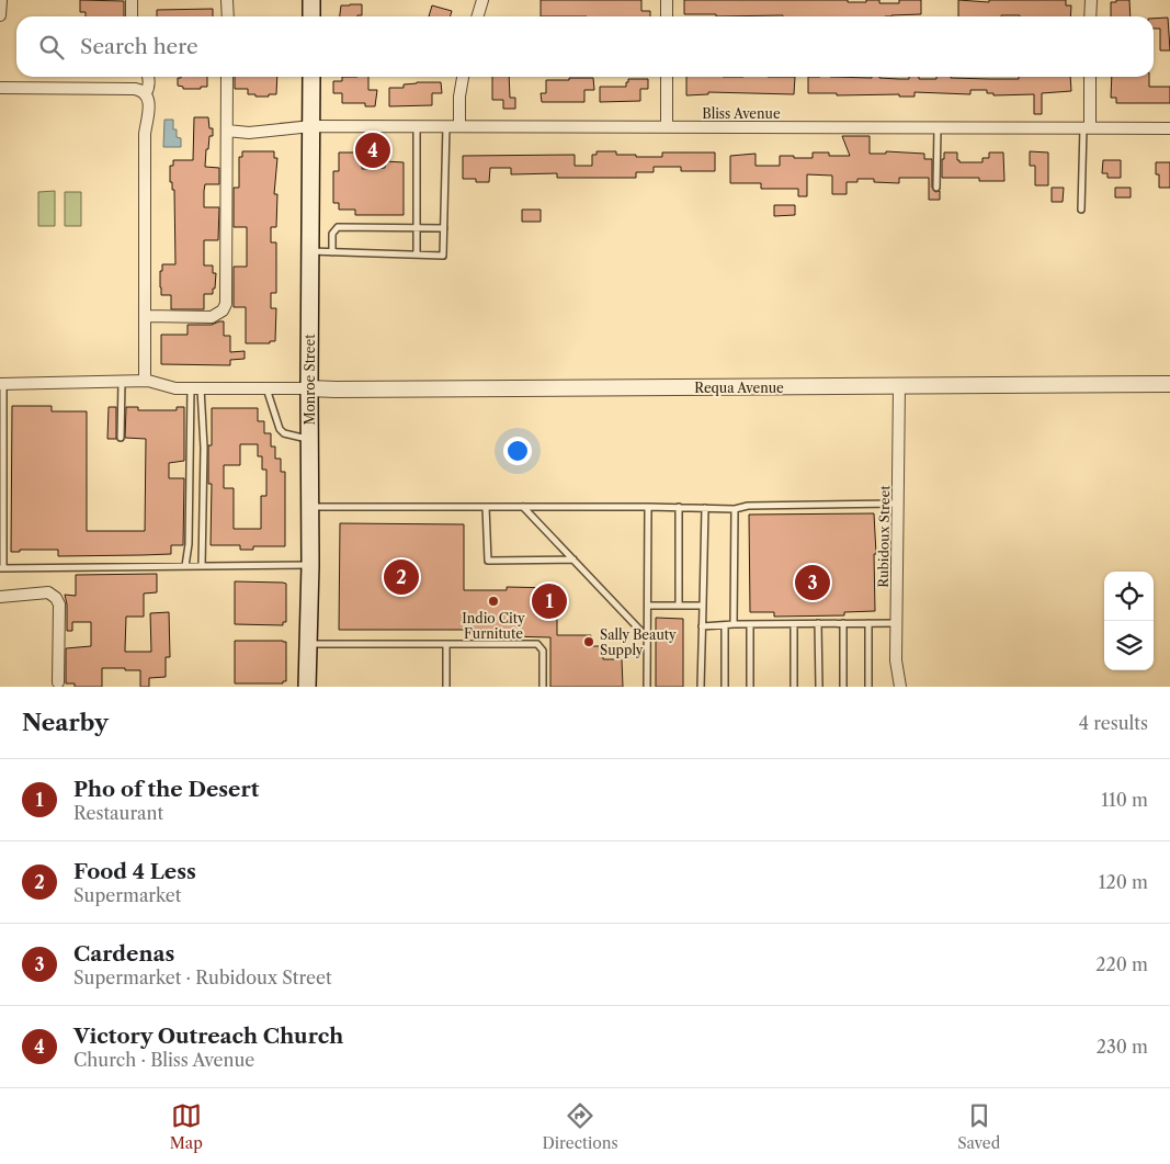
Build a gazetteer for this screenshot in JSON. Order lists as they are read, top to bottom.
{
  "streets": {
    "main road": ["Monroe Street"],
    "street": ["Bliss Avenue", "Requa Avenue", "Rubidoux Street"]
  },
  "crossings": [
    ["Bliss Avenue", "Monroe Street"],
    ["Monroe Street", "Requa Avenue"],
    ["Requa Avenue", "Rubidoux Street"]
  ],
  "places": ["Indio City Furnitute", "Sally Beauty Supply"],
  "page": {
    "search": "Search here",
    "pins": [
      "4",
      "2",
      "3",
      "1"
    ],
    "heading": ["Nearby", "4 results"],
    "list": [
      {
        "mark": "1",
        "name": "Pho of the Desert",
        "note": "Restaurant",
        "value": "110 m"
      },
      {
        "mark": "2",
        "name": "Food 4 Less",
        "note": "Supermarket",
        "value": "120 m"
      },
      {
        "mark": "3",
        "name": "Cardenas",
        "note": "Supermarket · Rubidoux Street",
        "value": "220 m"
      },
      {
        "mark": "4",
        "name": "Victory Outreach Church",
        "note": "Church · Bliss Avenue",
        "value": "230 m"
      }
    ],
    "nav": ["Map", "Directions", "Saved"]
  }
}
